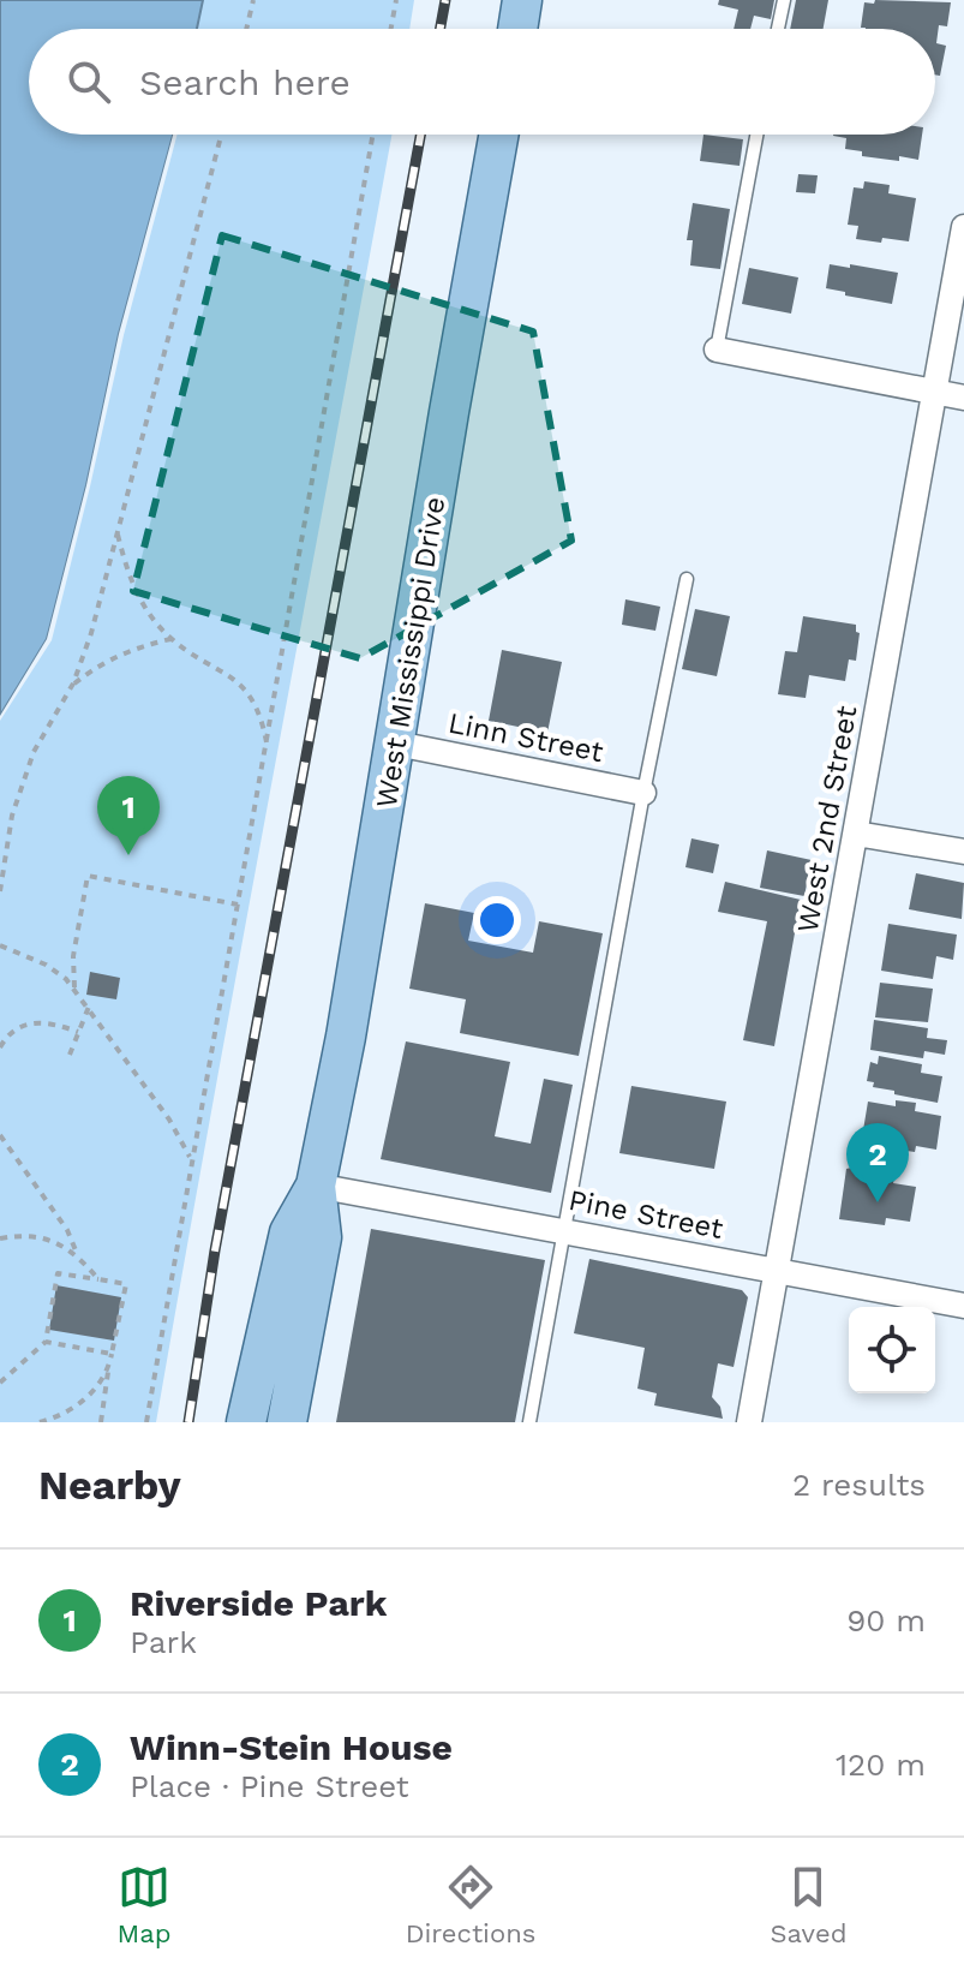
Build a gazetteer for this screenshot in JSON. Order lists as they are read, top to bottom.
{
  "streets": {
    "main road": ["West Mississippi Drive"],
    "street": ["Linn Street", "West 2nd Street", "Pine Street"]
  },
  "crossings": [
    ["West Mississippi Drive", "Linn Street"],
    ["West Mississippi Drive", "Pine Street"],
    ["West 2nd Street", "Pine Street"]
  ],
  "page": {
    "search": "Search here",
    "pins": ["1", "2"],
    "heading": ["Nearby", "2 results"],
    "list": [
      {
        "mark": "1",
        "name": "Riverside Park",
        "note": "Park",
        "value": "90 m"
      },
      {
        "mark": "2",
        "name": "Winn-Stein House",
        "note": "Place · Pine Street",
        "value": "120 m"
      }
    ],
    "nav": ["Map", "Directions", "Saved"]
  }
}
